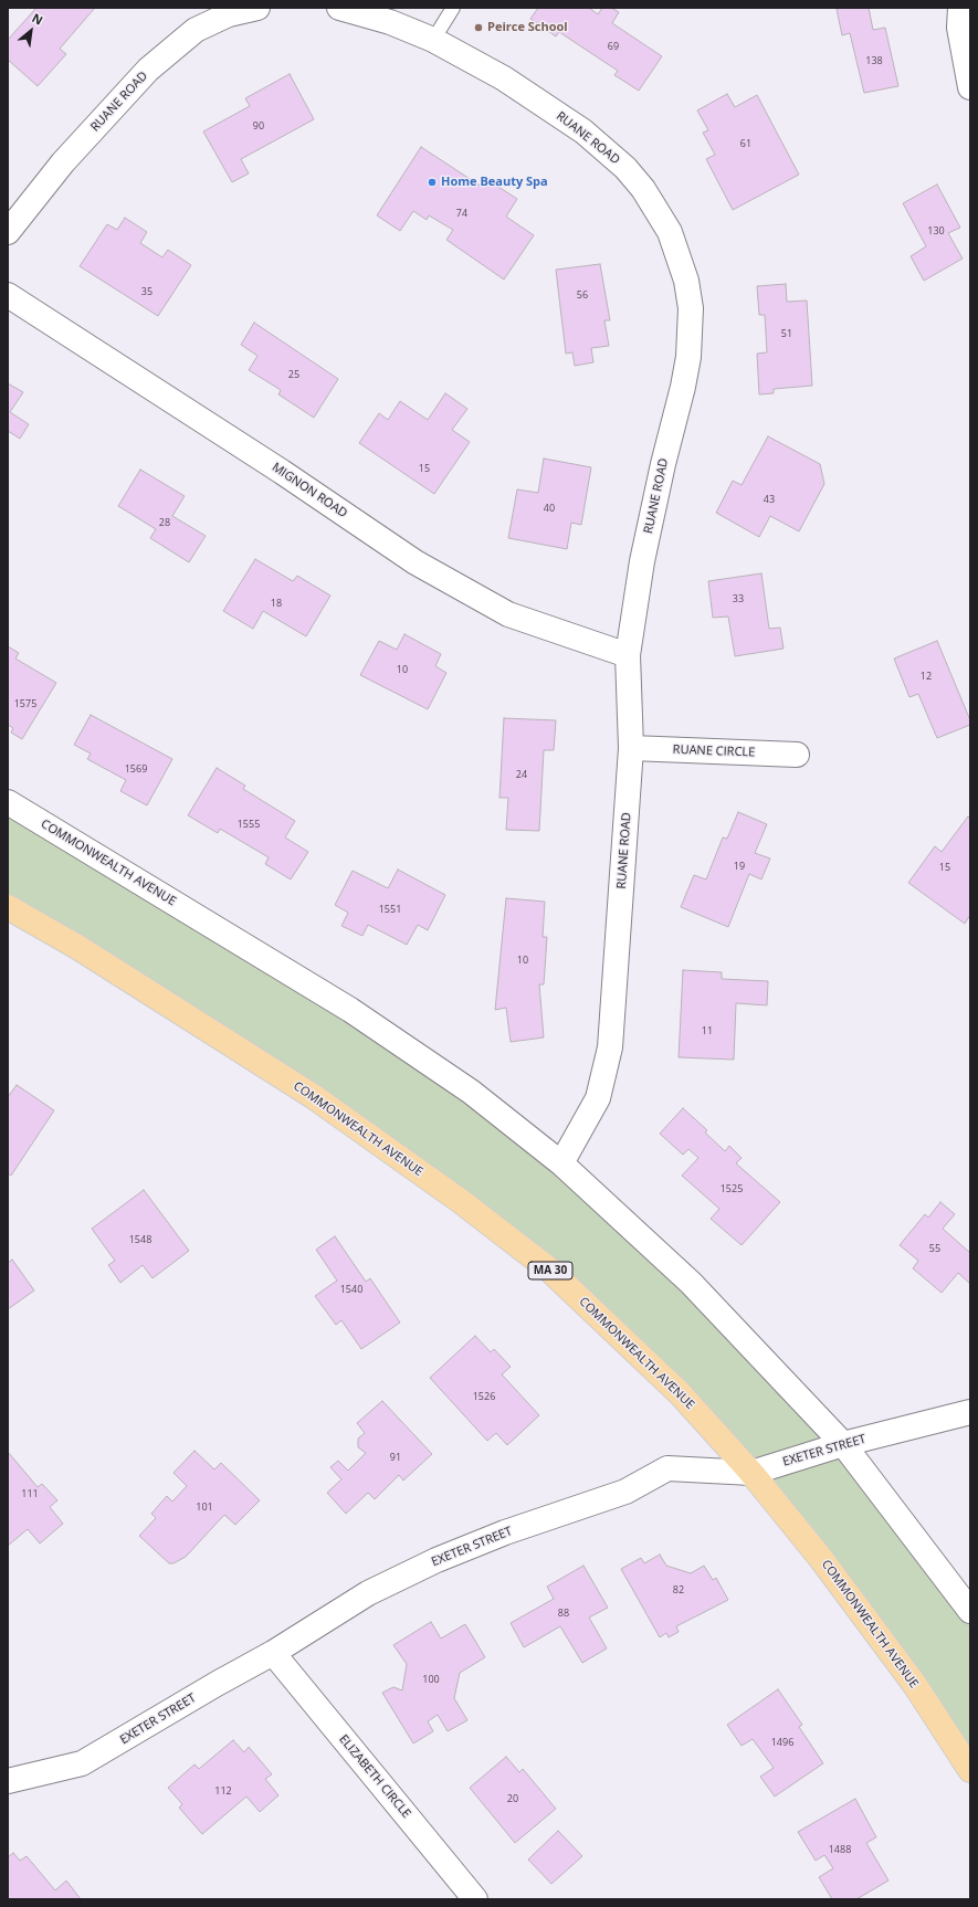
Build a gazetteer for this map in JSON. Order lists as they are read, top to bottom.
{
  "streets": {
    "main road": ["COMMONWEALTH AVENUE", "MA 30"],
    "street": [
      "RUANE ROAD",
      "MIGNON ROAD",
      "RUANE CIRCLE",
      "EXETER STREET",
      "ELIZABETH CIRCLE"
    ]
  },
  "crossings": [
    ["RUANE ROAD", "MIGNON ROAD"],
    ["RUANE ROAD", "RUANE CIRCLE"],
    ["RUANE ROAD", "COMMONWEALTH AVENUE"],
    ["COMMONWEALTH AVENUE", "EXETER STREET"],
    ["EXETER STREET", "ELIZABETH CIRCLE"]
  ],
  "places": ["Peirce School", "Home Beauty Spa"],
  "house_numbers": [
    "69",
    "138",
    "90",
    "61",
    "74",
    "130",
    "35",
    "56",
    "51",
    "25",
    "15",
    "43",
    "40",
    "28",
    "33",
    "18",
    "10",
    "12",
    "1575",
    "1569",
    "24",
    "1555",
    "19",
    "15",
    "1551",
    "10",
    "11",
    "1525",
    "1548",
    "55",
    "1540",
    "1526",
    "91",
    "111",
    "101",
    "82",
    "88",
    "100",
    "1496",
    "112",
    "20",
    "1488"
  ],
  "north": "top right"
}
